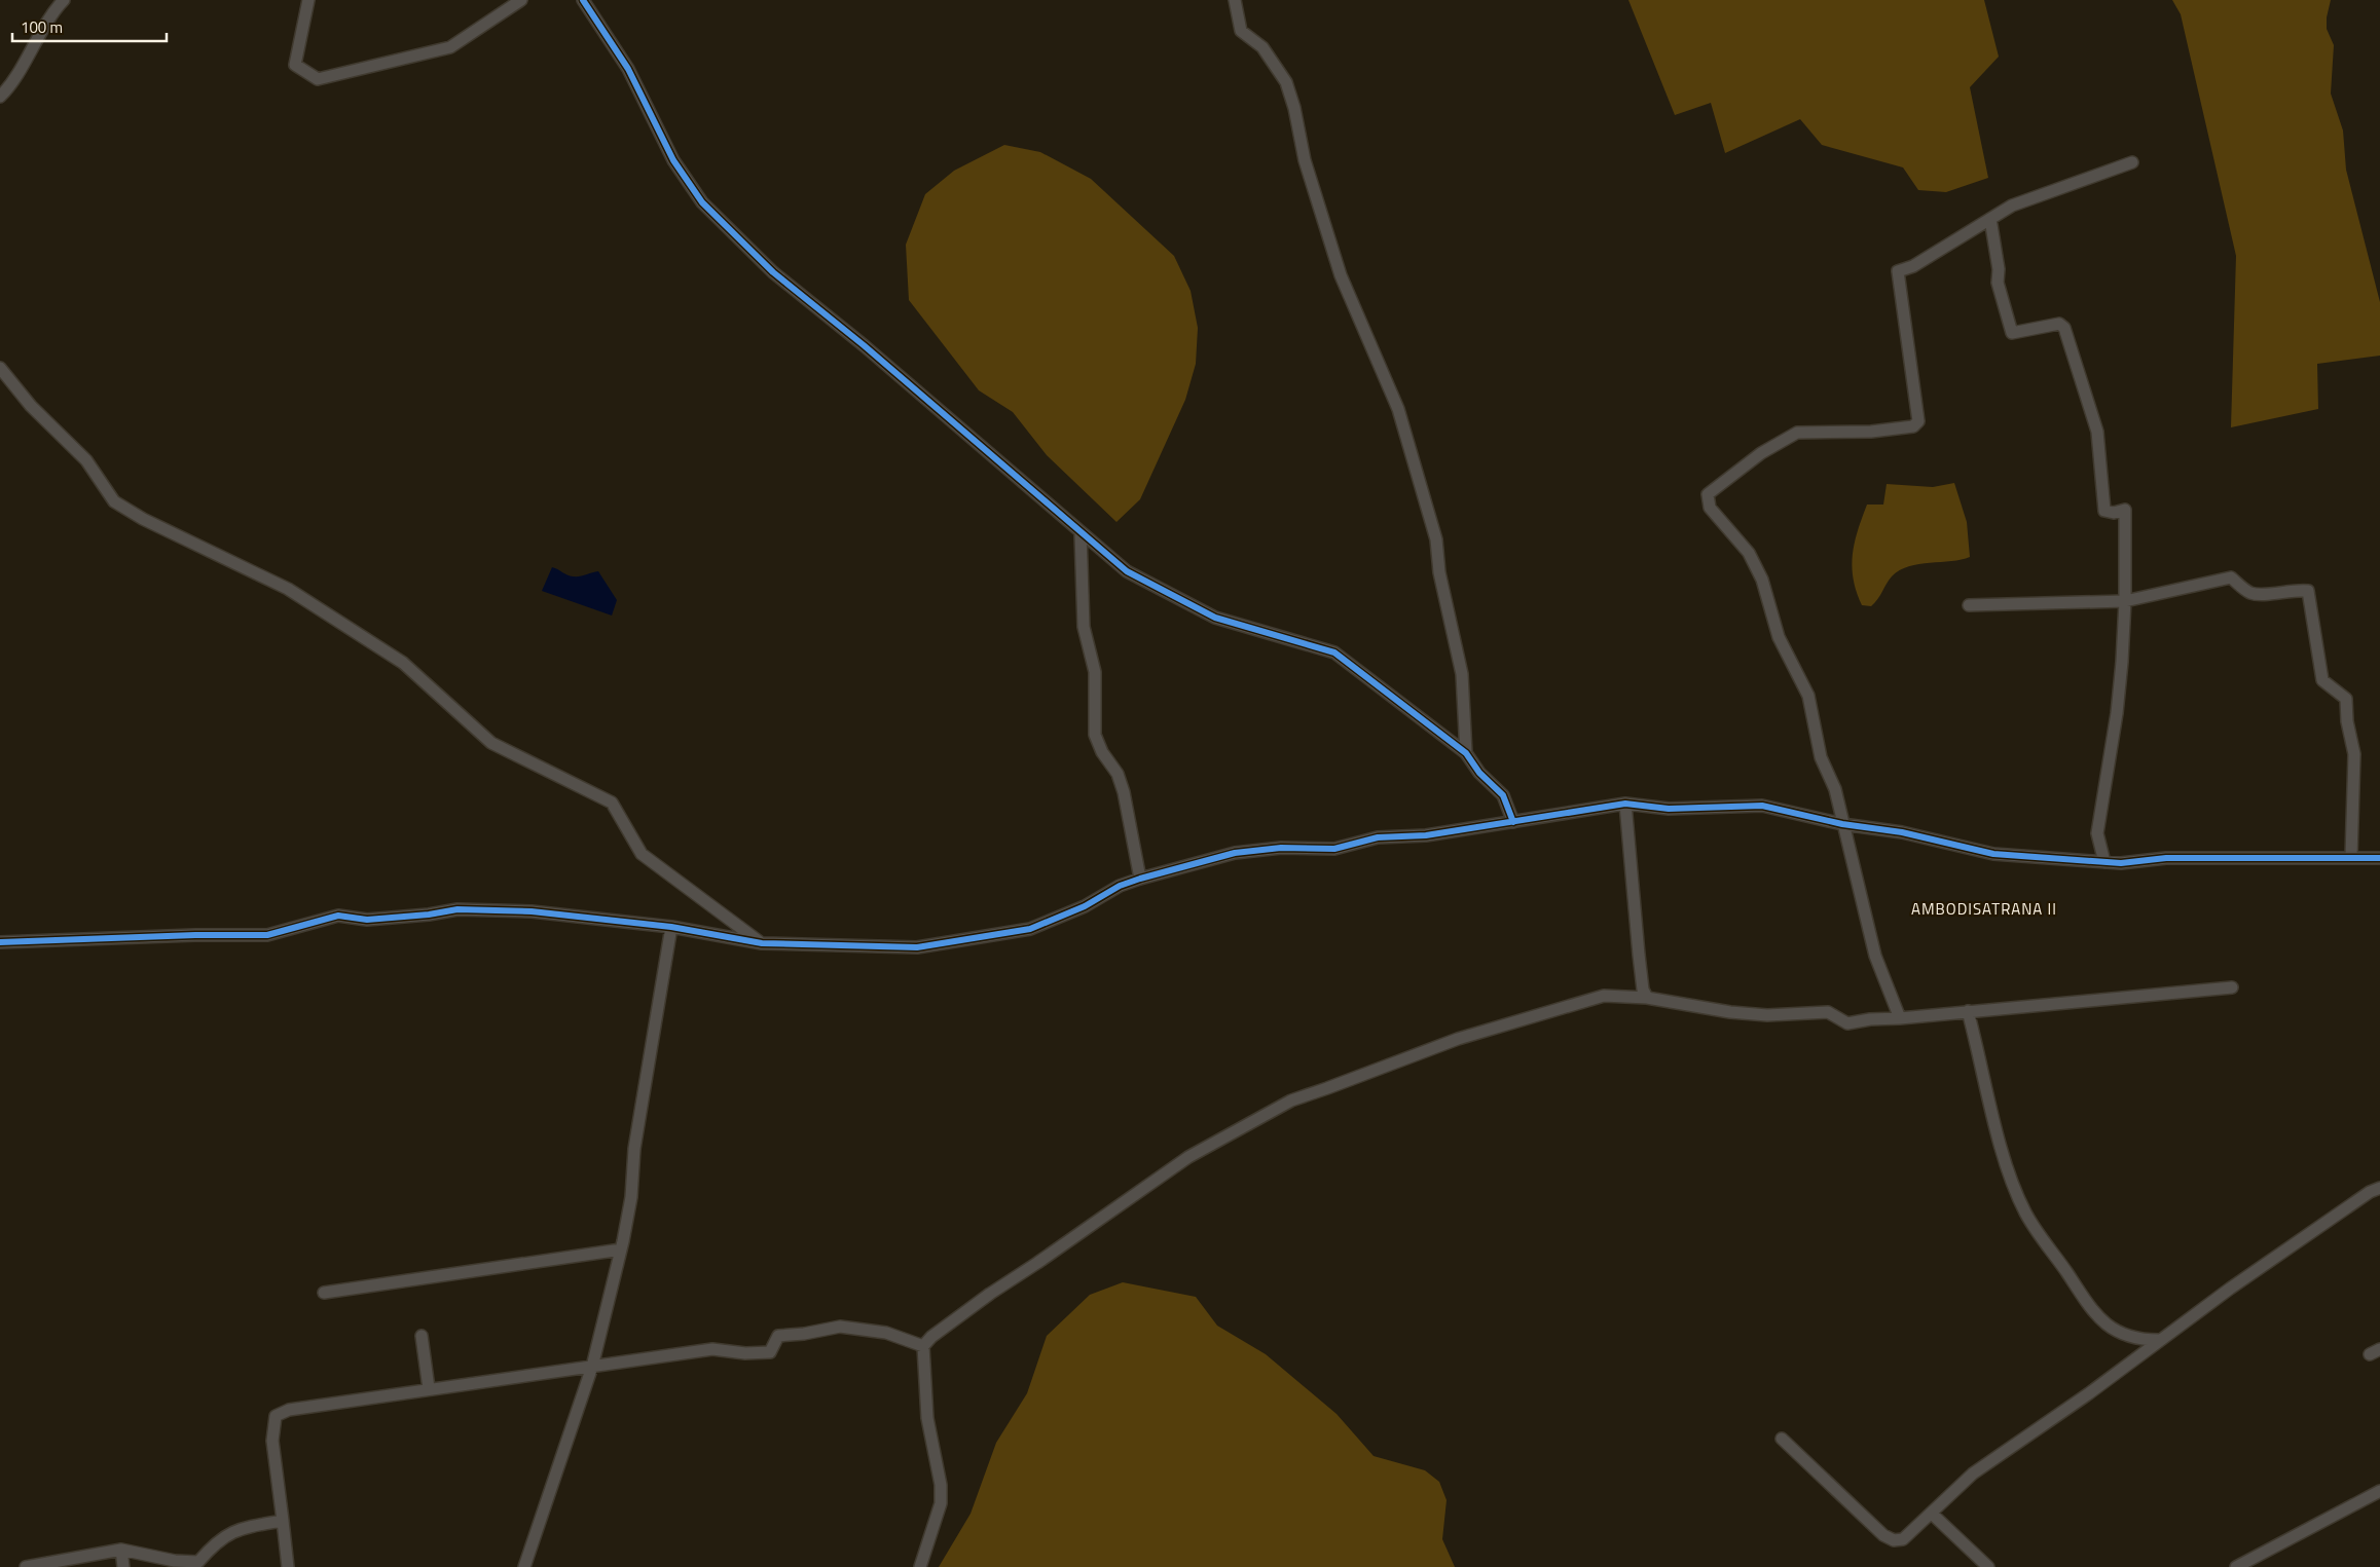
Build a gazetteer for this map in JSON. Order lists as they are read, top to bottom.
{
  "districts": ["AMBODISATRANA II"],
  "scale_bar": "100 m"
}
